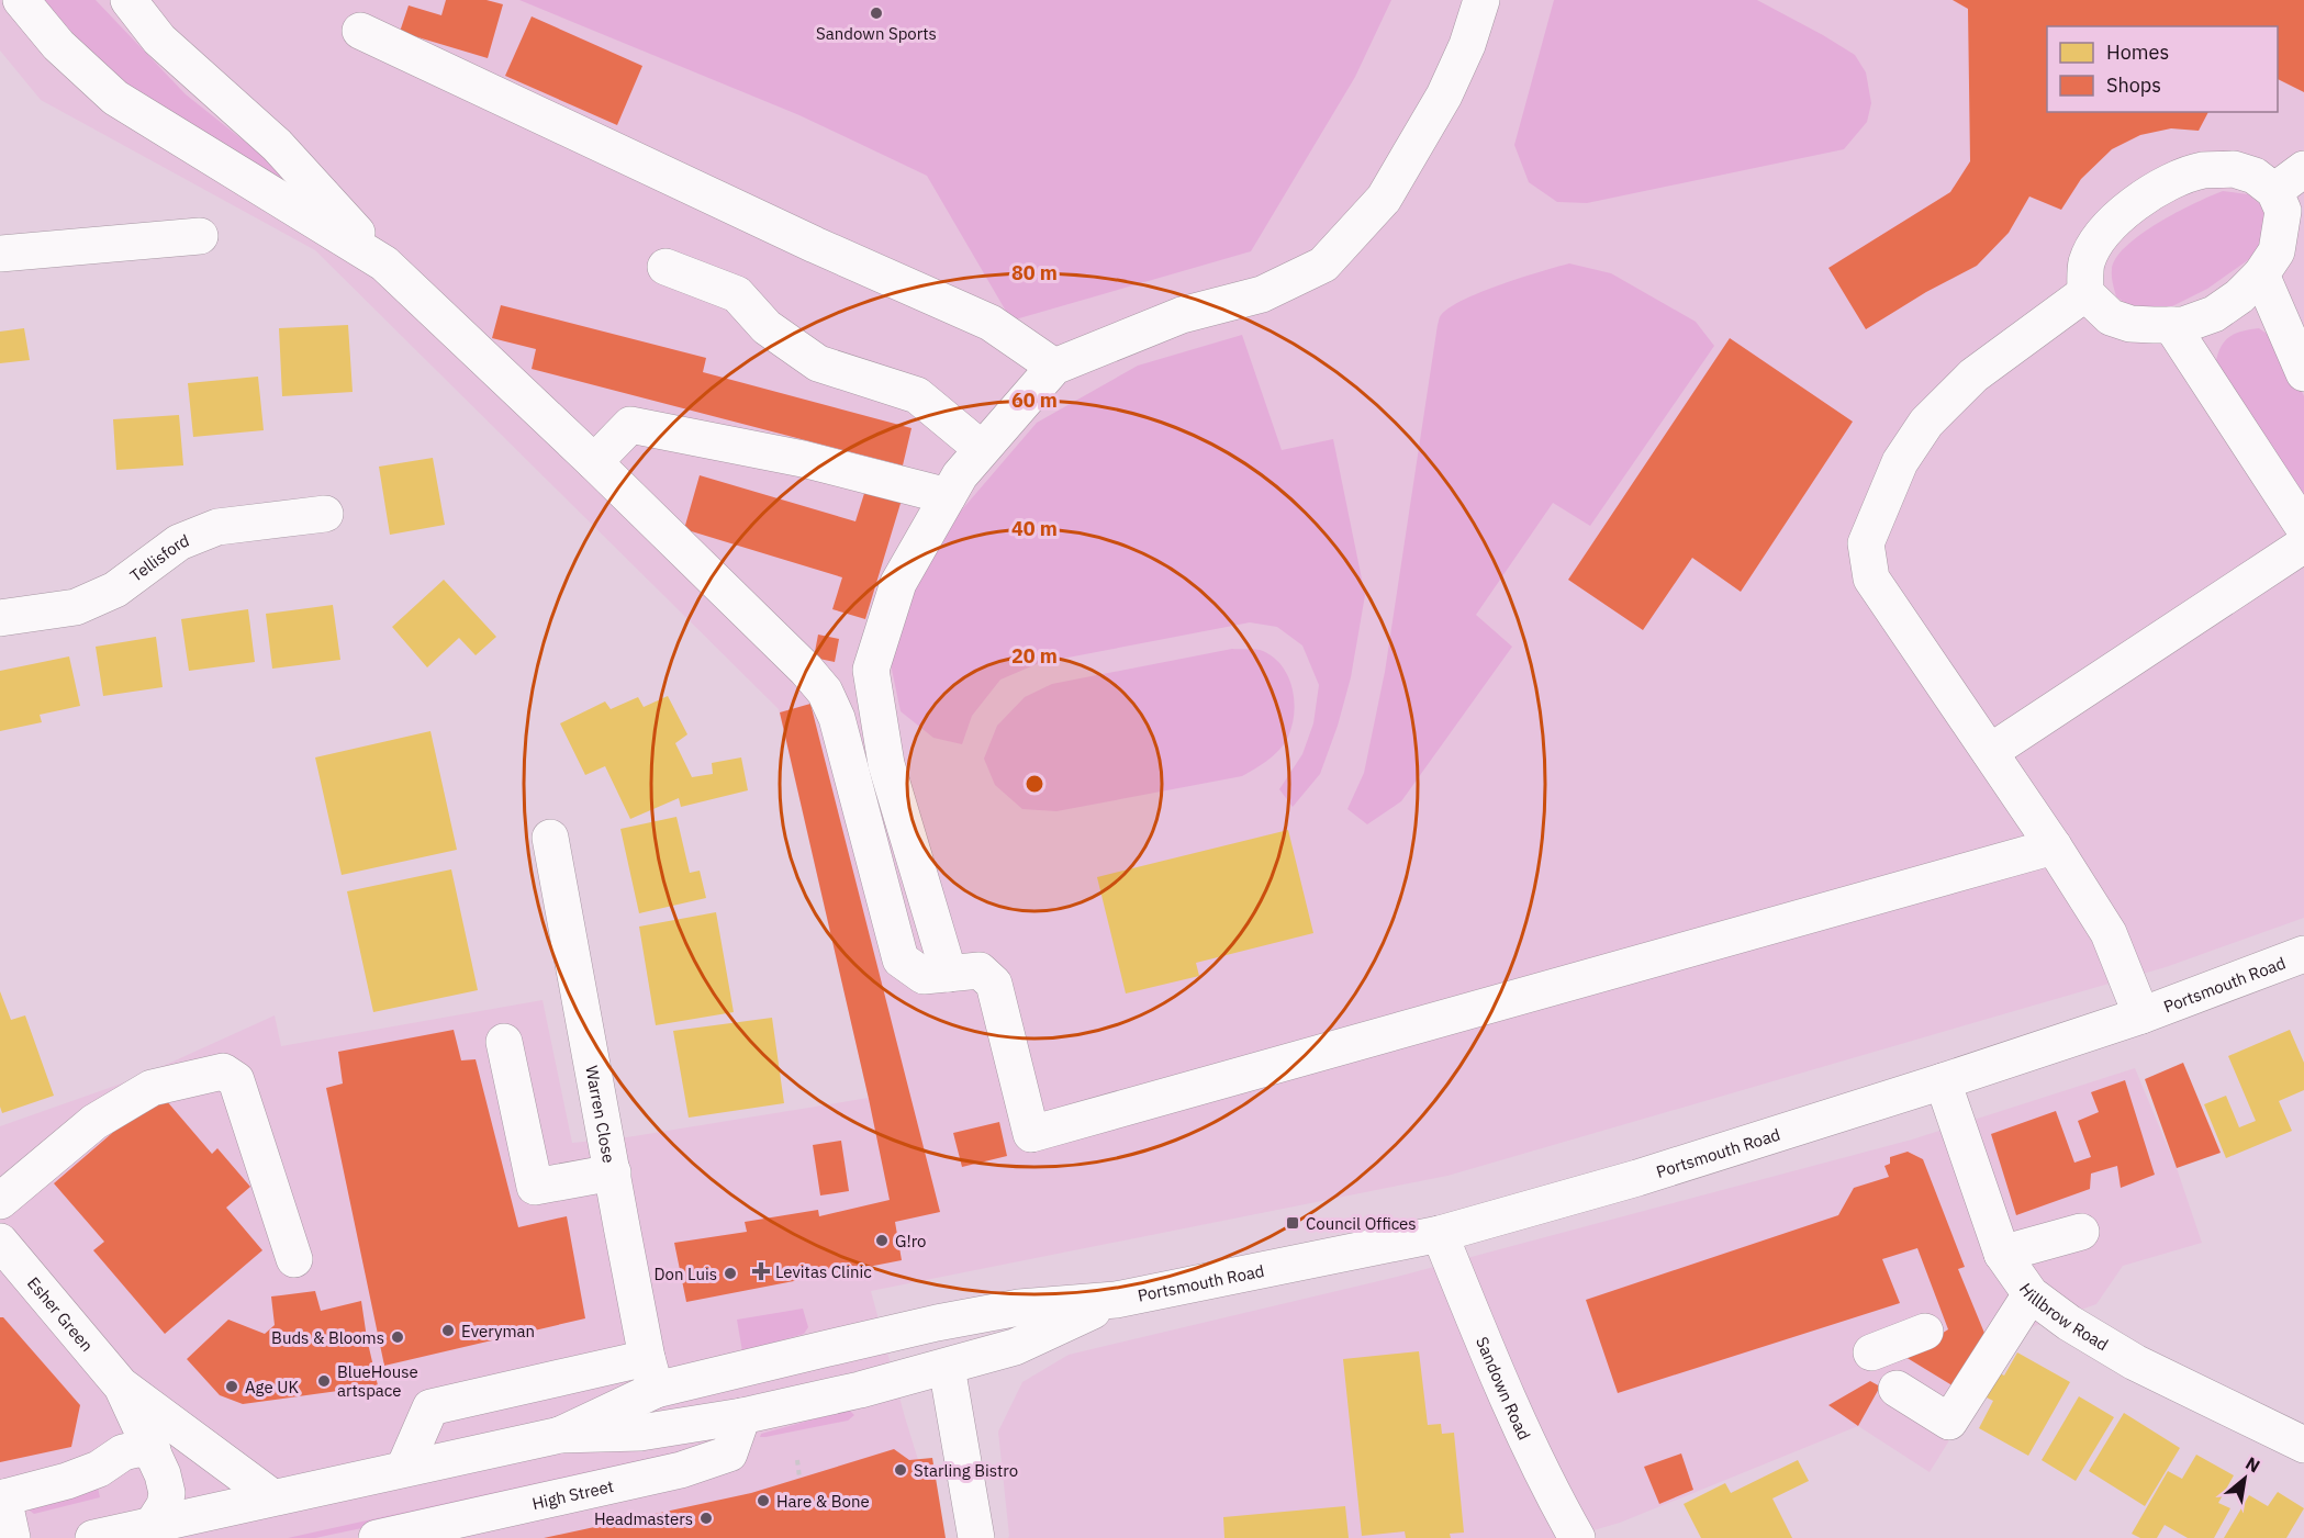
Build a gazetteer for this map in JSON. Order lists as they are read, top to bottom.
{
  "streets": {
    "main road": [
      "Tellisford",
      "Portsmouth Road",
      "Warren Close",
      "Esher Green",
      "Hillbrow Road",
      "Sandown Road",
      "High Street"
    ]
  },
  "crossings": [
    ["Portsmouth Road", "Hillbrow Road"],
    ["Portsmouth Road", "Sandown Road"]
  ],
  "places": {
    "other": [
      "Sandown Sports",
      "G!ro",
      "Don Luis",
      "Everyman",
      "Buds & Blooms",
      "BlueHouse artspace",
      "Age UK",
      "Starling Bistro",
      "Hare & Bone",
      "Headmasters"
    ],
    "transit": ["Council Offices"],
    "health": ["Levitas Clinic"]
  },
  "legend": ["Homes", "Shops"],
  "north": "top right",
  "rings": [
    "80 m",
    "60 m",
    "40 m",
    "20 m"
  ]
}
